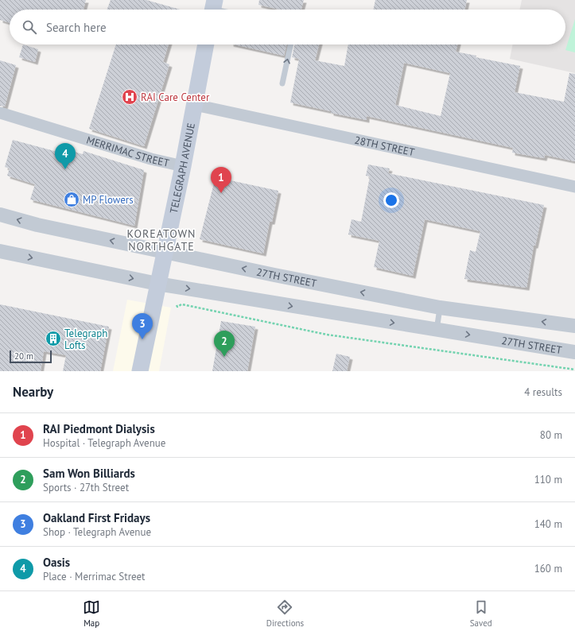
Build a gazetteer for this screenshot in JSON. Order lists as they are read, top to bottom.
{
  "streets": {
    "main road": ["TELEGRAPH AVENUE"],
    "street": ["28TH STREET", "MERRIMAC STREET", "27TH STREET"]
  },
  "crossings": [
    ["28TH STREET", "TELEGRAPH AVENUE"],
    ["MERRIMAC STREET", "TELEGRAPH AVENUE"],
    ["TELEGRAPH AVENUE", "27TH STREET"]
  ],
  "districts": ["KOREATOWN NORTHGATE"],
  "places": {
    "hospital": ["RAI Care Center"],
    "shop": ["MP Flowers"],
    "building": ["Telegraph Lofts"]
  },
  "scale_bar": "20 m",
  "page": {
    "search": "Search here",
    "pins": [
      "4",
      "1",
      "3",
      "2"
    ],
    "scale": "20 m",
    "heading": ["Nearby", "4 results"],
    "list": [
      {
        "mark": "1",
        "name": "RAI Piedmont Dialysis",
        "note": "Hospital · Telegraph Avenue",
        "value": "80 m"
      },
      {
        "mark": "2",
        "name": "Sam Won Billiards",
        "note": "Sports · 27th Street",
        "value": "110 m"
      },
      {
        "mark": "3",
        "name": "Oakland First Fridays",
        "note": "Shop · Telegraph Avenue",
        "value": "140 m"
      },
      {
        "mark": "4",
        "name": "Oasis",
        "note": "Place · Merrimac Street",
        "value": "160 m"
      }
    ],
    "nav": ["Map", "Directions", "Saved"]
  }
}
